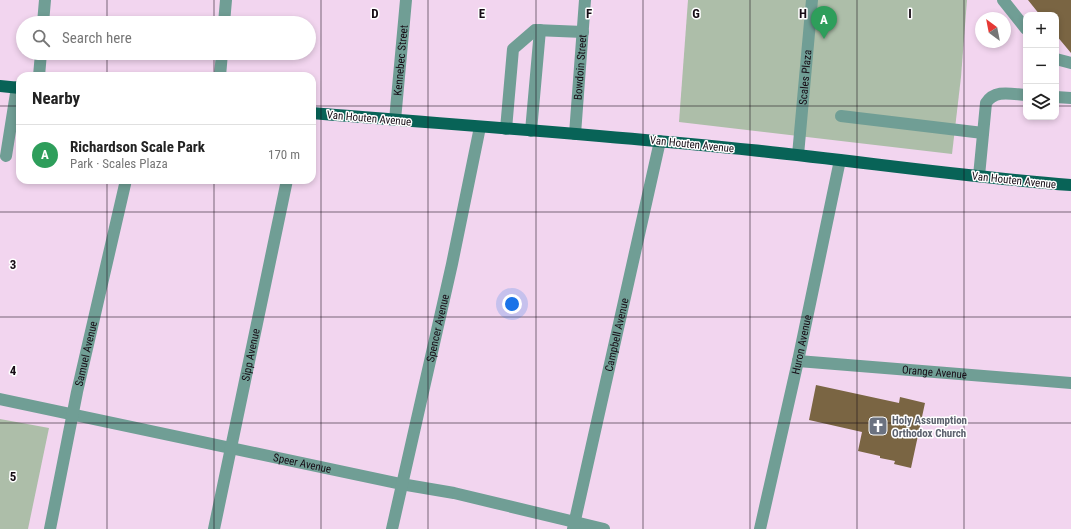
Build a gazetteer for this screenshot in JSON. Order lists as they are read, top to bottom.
{
  "streets": {
    "main road": ["Van Houten Avenue"],
    "street": [
      "Kennebec Street",
      "Bowdoin Street",
      "Scales Plaza",
      "Spencer Avenue",
      "Campbell Avenue",
      "Huron Avenue",
      "Samuel Avenue",
      "Sipp Avenue",
      "Orange Avenue",
      "Speer Avenue"
    ]
  },
  "crossings": [
    ["Kennebec Street", "Van Houten Avenue"],
    ["Bowdoin Street", "Van Houten Avenue"],
    ["Scales Plaza", "Van Houten Avenue"],
    ["Van Houten Avenue", "Spencer Avenue"],
    ["Van Houten Avenue", "Campbell Avenue"],
    ["Van Houten Avenue", "Huron Avenue"],
    ["Spencer Avenue", "Speer Avenue"],
    ["Campbell Avenue", "Speer Avenue"],
    ["Huron Avenue", "Orange Avenue"],
    ["Samuel Avenue", "Speer Avenue"],
    ["Sipp Avenue", "Speer Avenue"]
  ],
  "places": {
    "church": ["Holy Assumption Orthodox Church"]
  },
  "north": "top left",
  "page": {
    "pins": "A",
    "map_buttons": ["+", "−"],
    "search": "Search here",
    "heading": "Nearby",
    "list": [
      {
        "mark": "A",
        "name": "Richardson Scale Park",
        "note": "Park · Scales Plaza",
        "value": "170 m"
      }
    ]
  },
  "grid": {
    "columns": [
      "D",
      "E",
      "F",
      "G",
      "H",
      "I"
    ],
    "rows": ["3", "4", "5"]
  }
}
